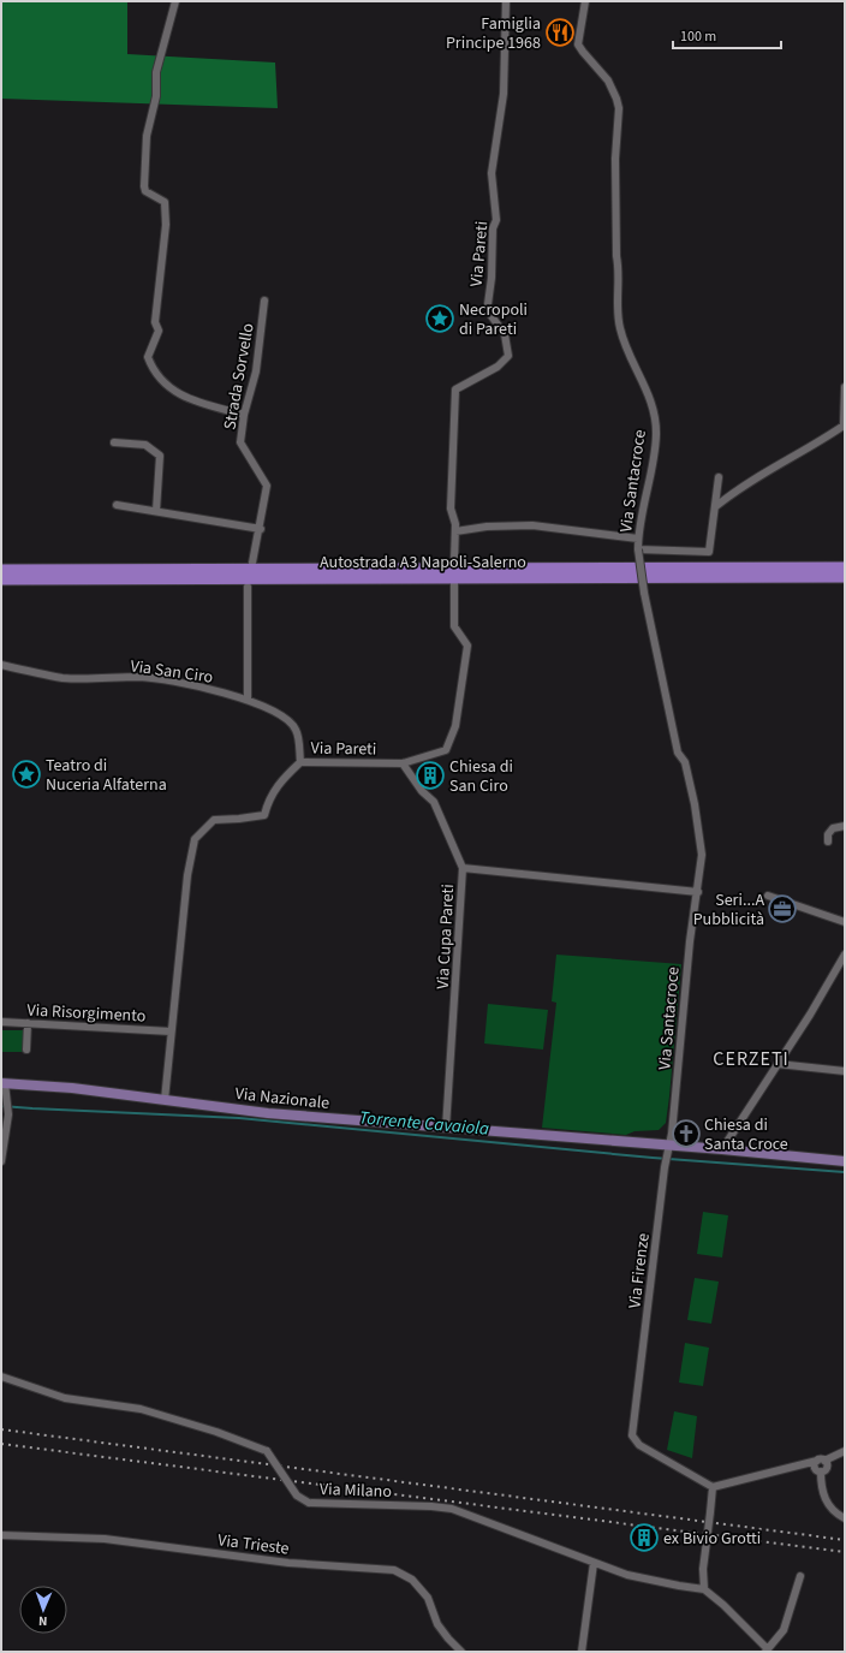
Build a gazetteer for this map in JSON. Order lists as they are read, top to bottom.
{
  "streets": {
    "highway": ["Autostrada A3 Napoli-Salerno"],
    "main road": ["Via Nazionale"],
    "street": [
      "Via Pareti",
      "Strada Sorvello",
      "Via Santacroce",
      "Via San Ciro",
      "Via Cupa Pareti",
      "Via Risorgimento",
      "Via Firenze",
      "Via Milano",
      "Via Trieste"
    ]
  },
  "crossings": [
    ["Via Pareti", "Via San Ciro"],
    ["Via Pareti", "Via Cupa Pareti"],
    ["Via Pareti", "Via Risorgimento"],
    ["Via Pareti", "Via Nazionale"],
    ["Via Santacroce", "Via Nazionale"],
    ["Via Santacroce", "Via Firenze"],
    ["Via Cupa Pareti", "Via Nazionale"],
    ["Via Nazionale", "Via Firenze"]
  ],
  "districts": ["CERZETI"],
  "water": ["Torrente Cavaiola"],
  "places": {
    "restaurant": ["Famiglia Principe 1968"],
    "place": ["Necropoli di Pareti", "Teatro di Nuceria Alfaterna"],
    "building": ["Chiesa di San Ciro", "ex Bivio Grotti"],
    "office": ["Seri...A Pubblicità"],
    "church": ["Chiesa di Santa Croce"]
  },
  "scale_bar": "100 m",
  "north": "bottom"
}
